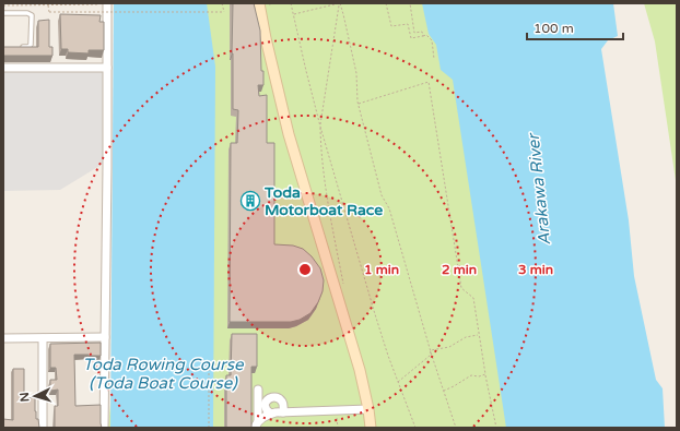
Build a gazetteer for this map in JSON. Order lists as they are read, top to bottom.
{
  "water": ["Arakawa River", "Toda Rowing Course (Toda Boat Course)"],
  "places": {
    "building": ["Toda Motorboat Race"]
  },
  "scale_bar": "100 m",
  "north": "left",
  "rings": ["1 min", "2 min", "3 min"]
}
